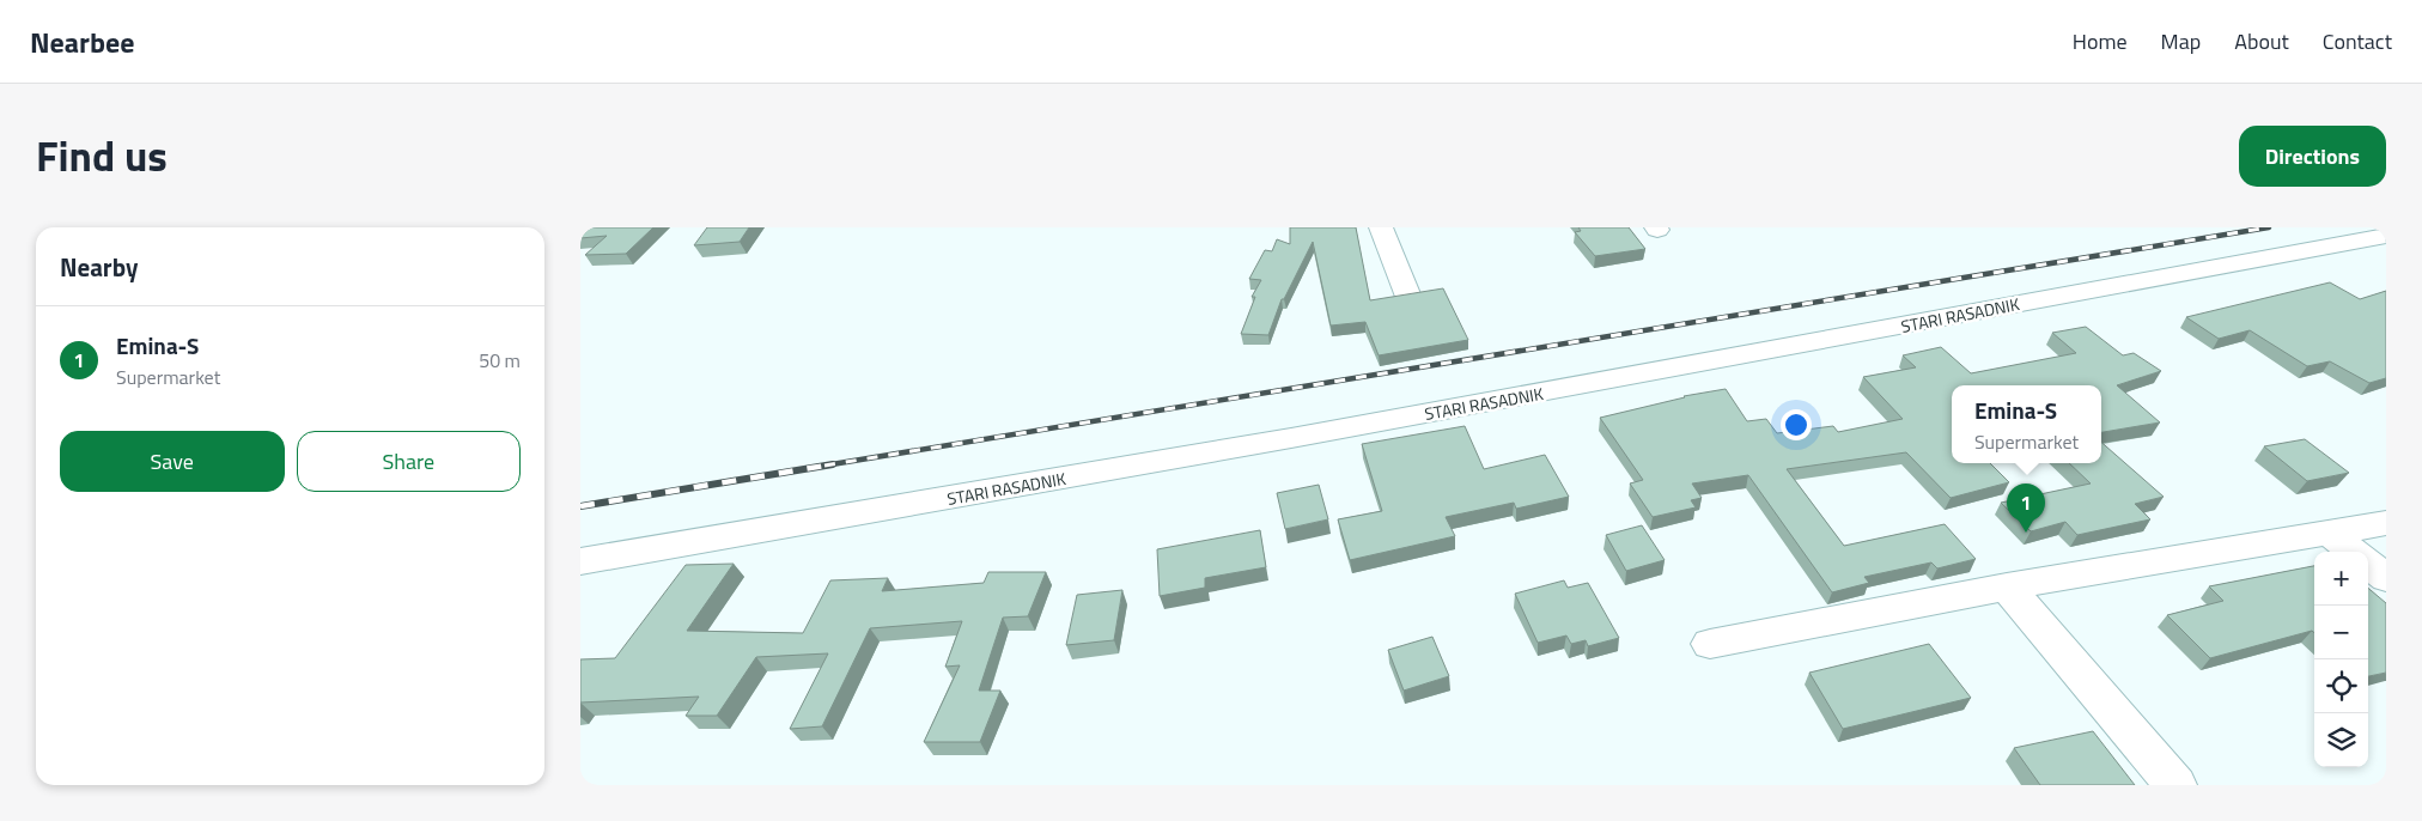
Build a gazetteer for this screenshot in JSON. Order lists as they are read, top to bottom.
{
  "streets": {
    "street": ["STARI RASADNIK"]
  },
  "page": {
    "header": "Nearbee",
    "nav": [
      "Home",
      "Map",
      "About",
      "Contact"
    ],
    "title": "Find us",
    "buttons": [
      "Directions",
      ["Save", "Share"]
    ],
    "heading": "Nearby",
    "list": [
      {
        "mark": "1",
        "name": "Emina-S",
        "note": "Supermarket",
        "value": "50 m"
      }
    ],
    "popup": ["Emina-S", "Supermarket"],
    "pins": "1",
    "map_buttons": ["+", "−"]
  }
}
